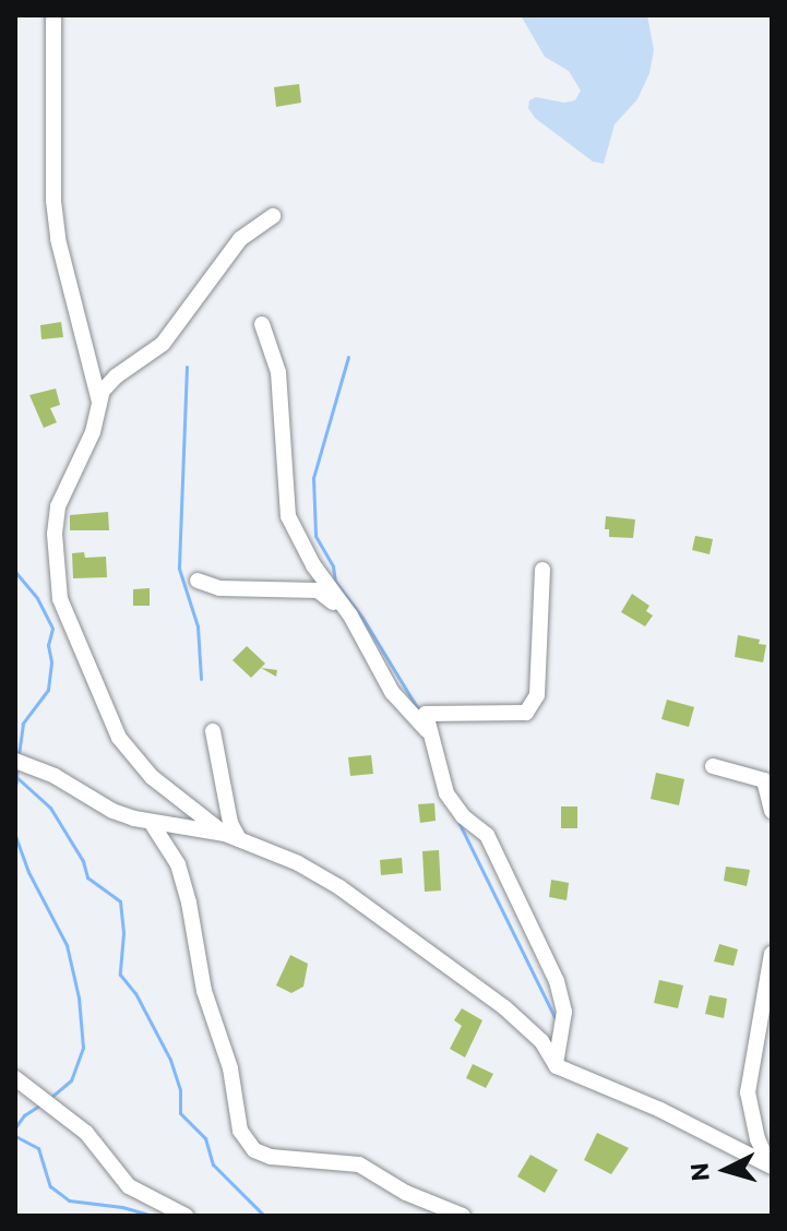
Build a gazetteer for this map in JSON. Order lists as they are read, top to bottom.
{
  "north": "left"
}
